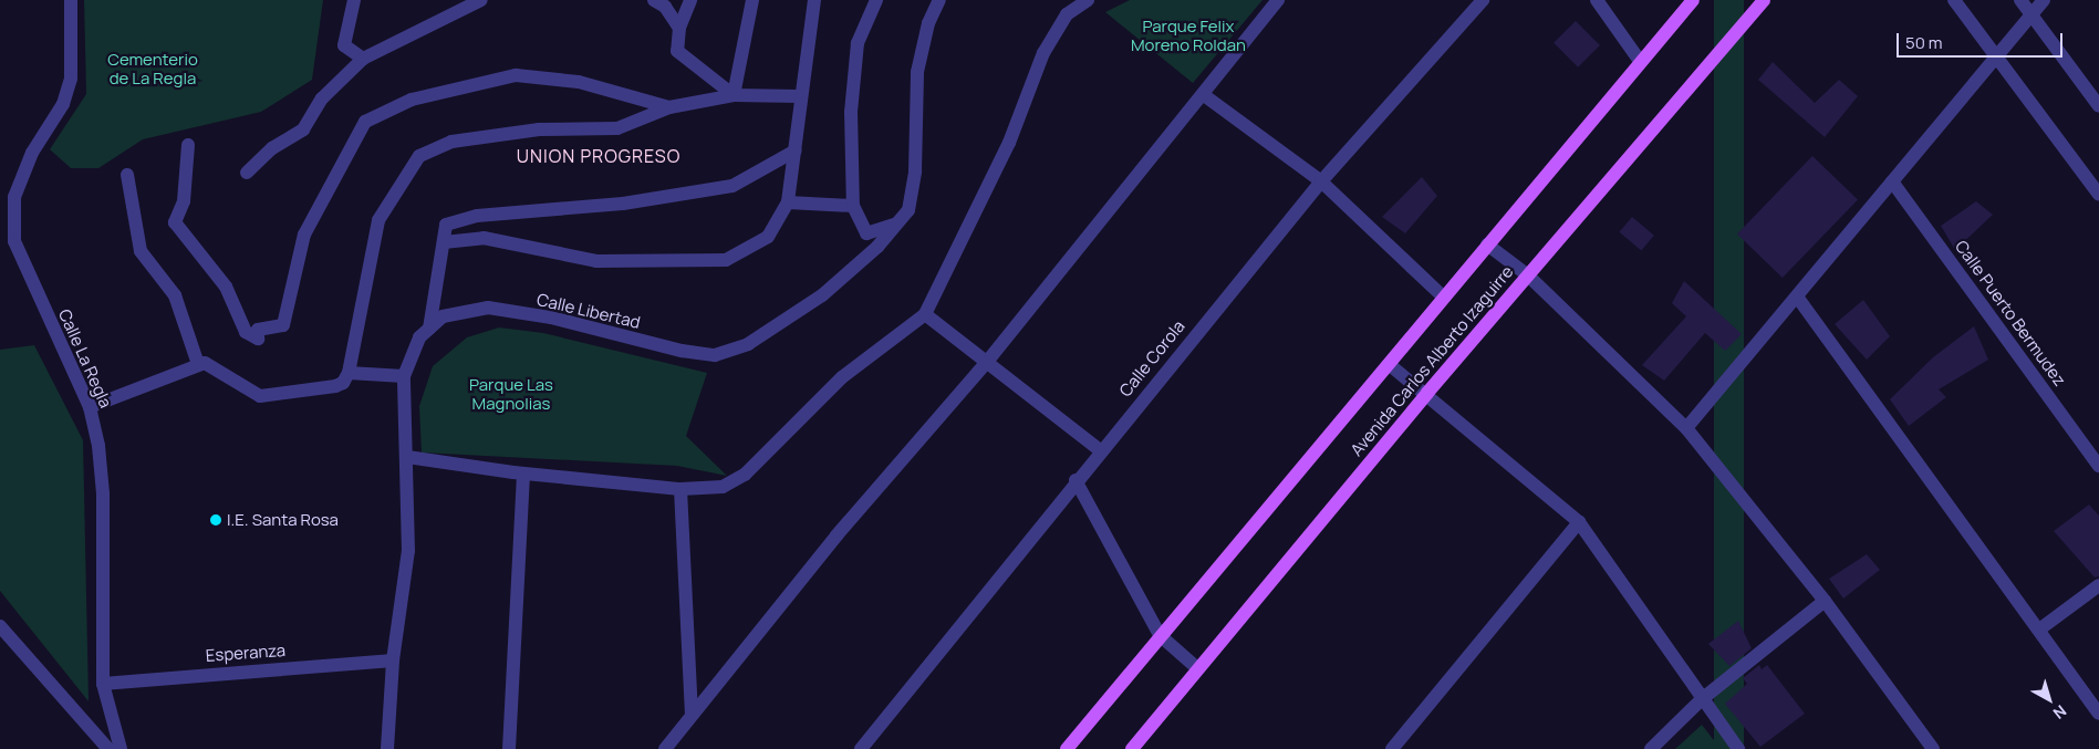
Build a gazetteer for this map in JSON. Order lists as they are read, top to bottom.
{
  "streets": {
    "main road": ["Avenida Carlos Alberto Izaguirre"],
    "street": [
      "Calle Libertad",
      "Calle Puerto Bermudez",
      "Calle La Regla",
      "Calle Corola",
      "Esperanza"
    ]
  },
  "crossings": [
    ["Calle Libertad", "Esperanza"],
    ["Calle La Regla", "Esperanza"]
  ],
  "districts": ["UNION PROGRESO"],
  "parks": ["Parque Felix Moreno Roldan", "Cementerio de La Regla", "Parque Las Magnolias"],
  "places": ["I.E. Santa Rosa"],
  "scale_bar": "50 m",
  "north": "bottom right"
}
